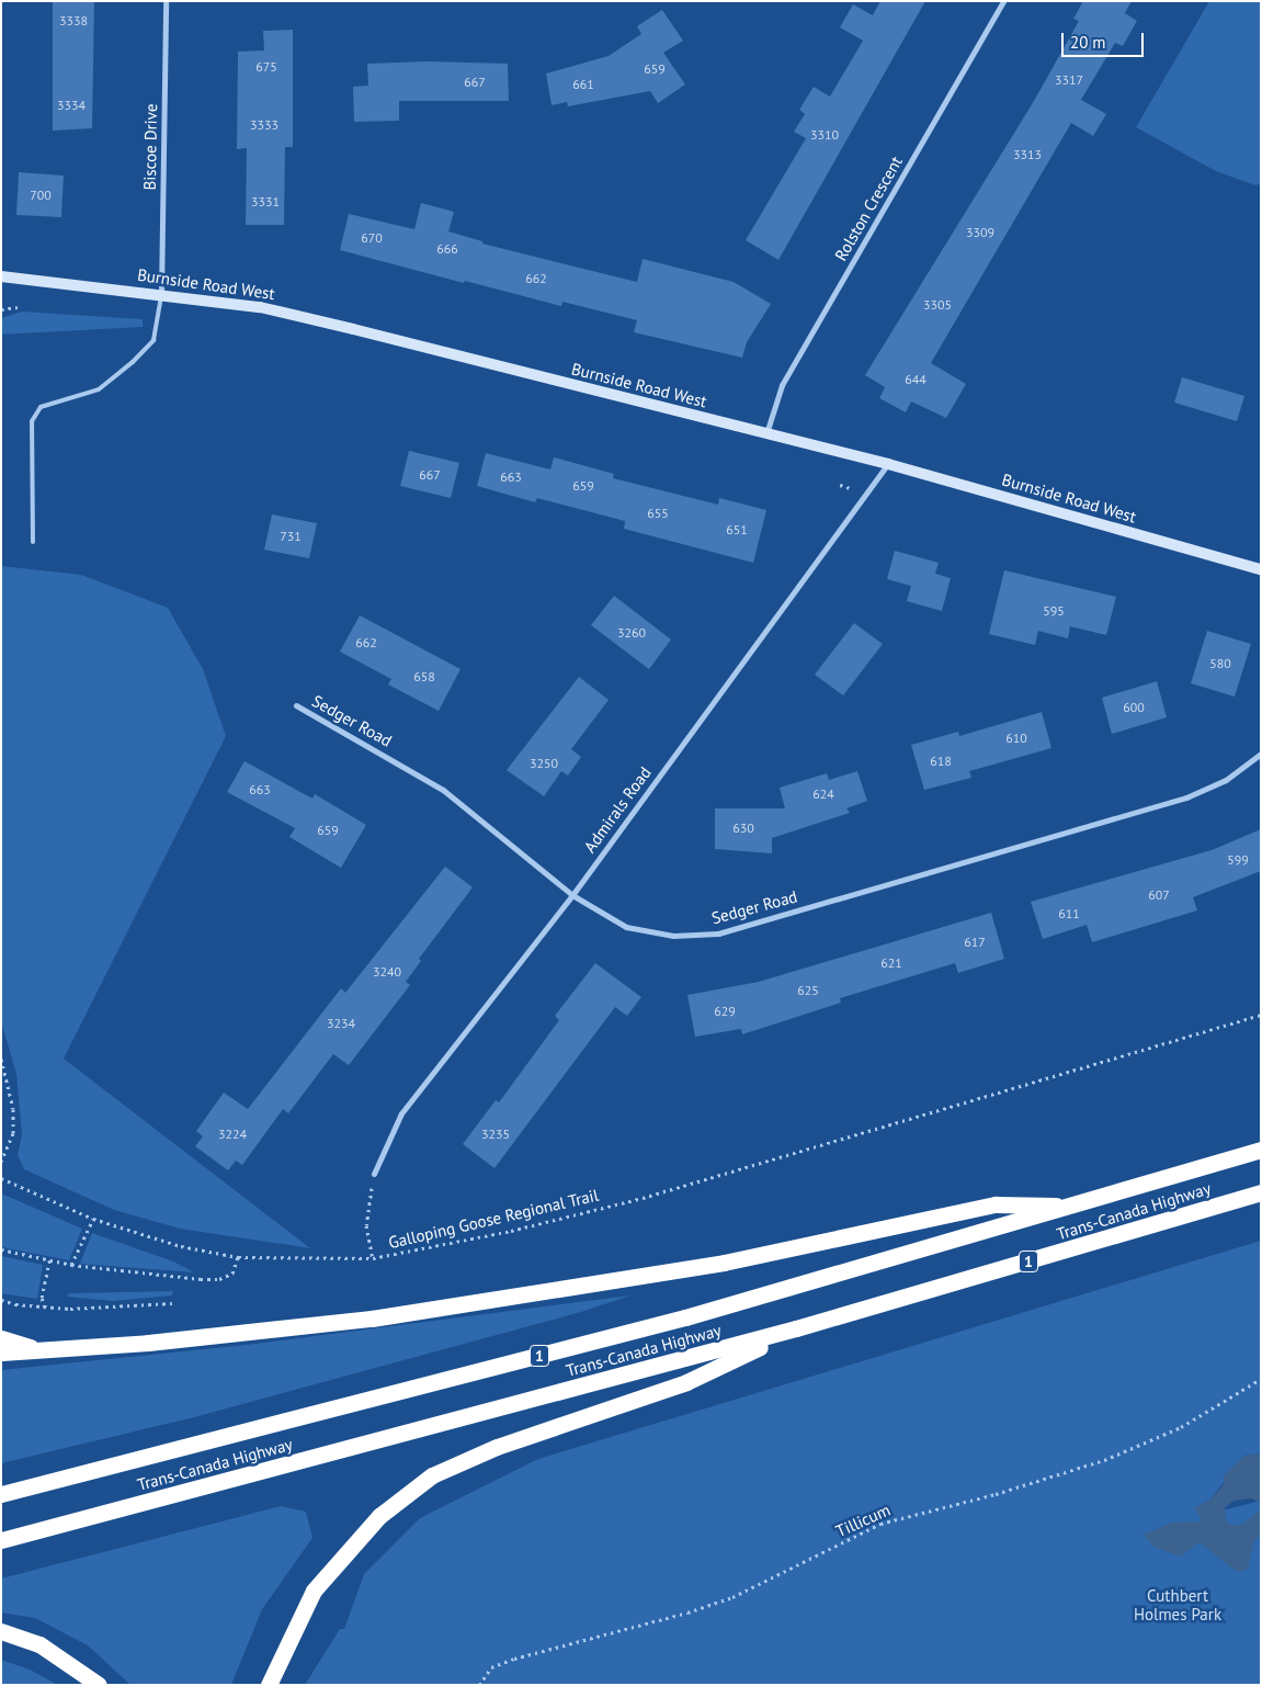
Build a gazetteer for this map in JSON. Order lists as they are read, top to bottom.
{
  "streets": {
    "highway": ["Trans-Canada Highway", "1"],
    "street": [
      "Biscoe Drive",
      "Rolston Crescent",
      "Burnside Road West",
      "Sedger Road",
      "Admirals Road"
    ],
    "path": ["Galloping Goose Regional Trail", "Tillicum"]
  },
  "crossings": [
    ["Biscoe Drive", "Burnside Road West"],
    ["Rolston Crescent", "Burnside Road West"],
    ["Burnside Road West", "Admirals Road"],
    ["Sedger Road", "Admirals Road"]
  ],
  "parks": ["Cuthbert Holmes Park"],
  "house_numbers": [
    "3338",
    "675",
    "659",
    "3317",
    "667",
    "661",
    "3334",
    "3333",
    "3310",
    "3313",
    "700",
    "3331",
    "3309",
    "670",
    "666",
    "662",
    "3305",
    "644",
    "667",
    "663",
    "659",
    "655",
    "651",
    "731",
    "595",
    "3260",
    "662",
    "580",
    "658",
    "600",
    "610",
    "618",
    "3250",
    "663",
    "624",
    "630",
    "659",
    "599",
    "607",
    "611",
    "617",
    "621",
    "3240",
    "625",
    "629",
    "3234",
    "3224",
    "3235"
  ],
  "scale_bar": "20 m"
}
